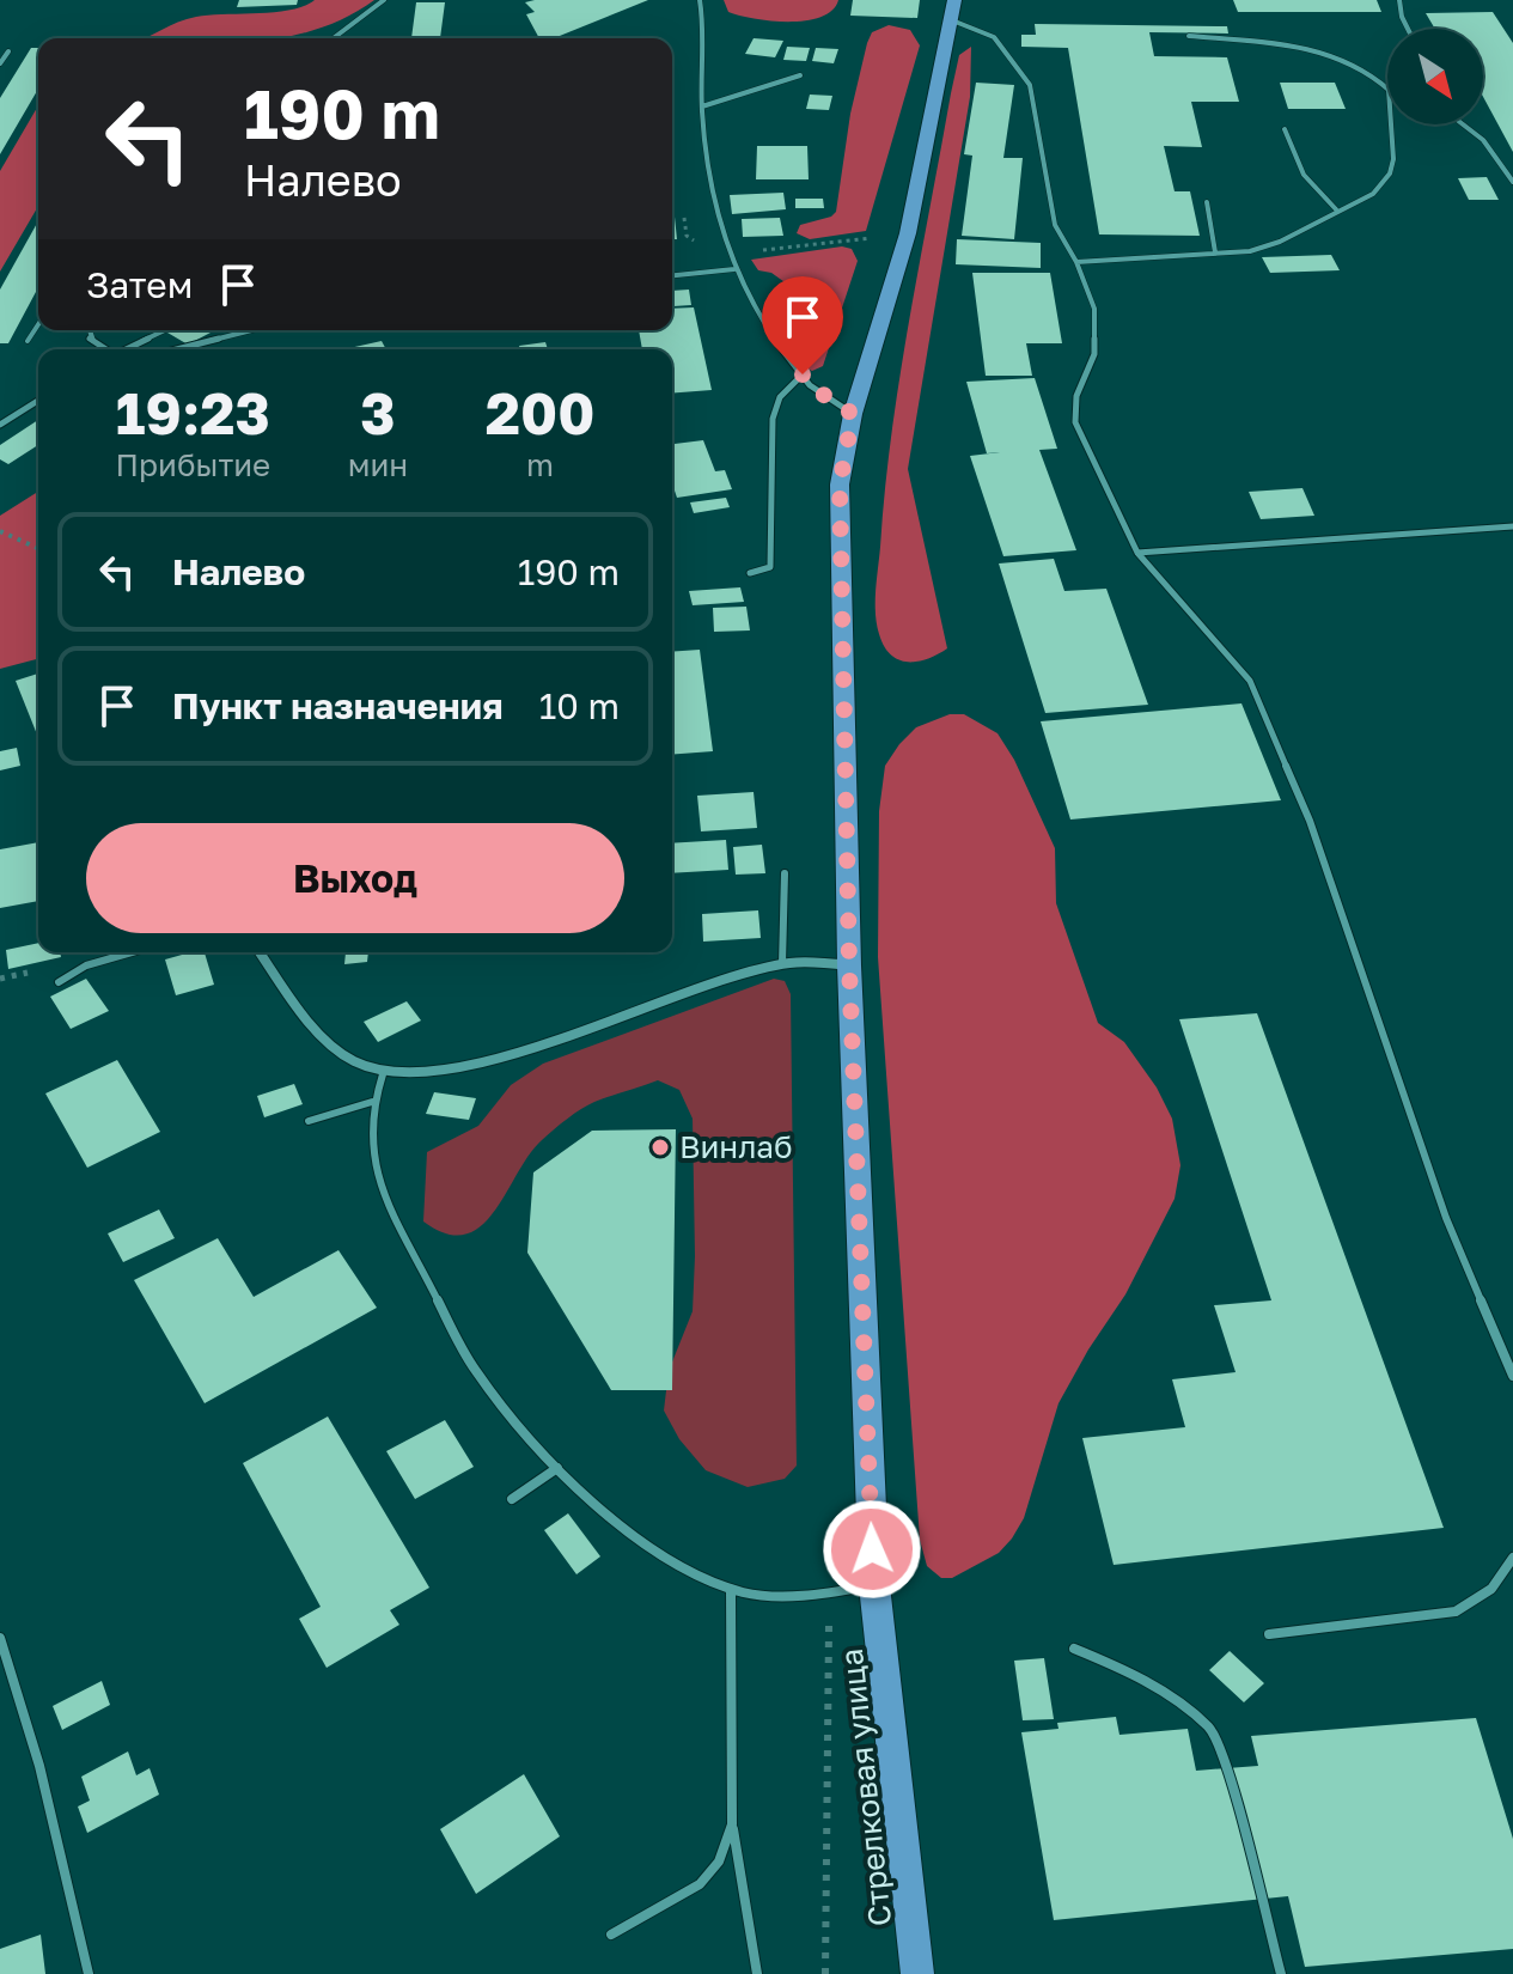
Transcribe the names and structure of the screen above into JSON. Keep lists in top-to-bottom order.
{
  "streets": {
    "main road": ["Стрелковая улица"]
  },
  "places": ["Винлаб"],
  "north": "bottom right",
  "page": {
    "turn": ["190 m", "Налево"],
    "then": "Затем",
    "eta": [
      "19:23",
      "Прибытие",
      "3",
      "мин",
      "200",
      "m"
    ],
    "list": [
      {
        "name": "Налево",
        "value": "190 m"
      },
      {
        "name": "Пункт назначения",
        "value": "10 m"
      }
    ],
    "buttons": "Выход"
  }
}
